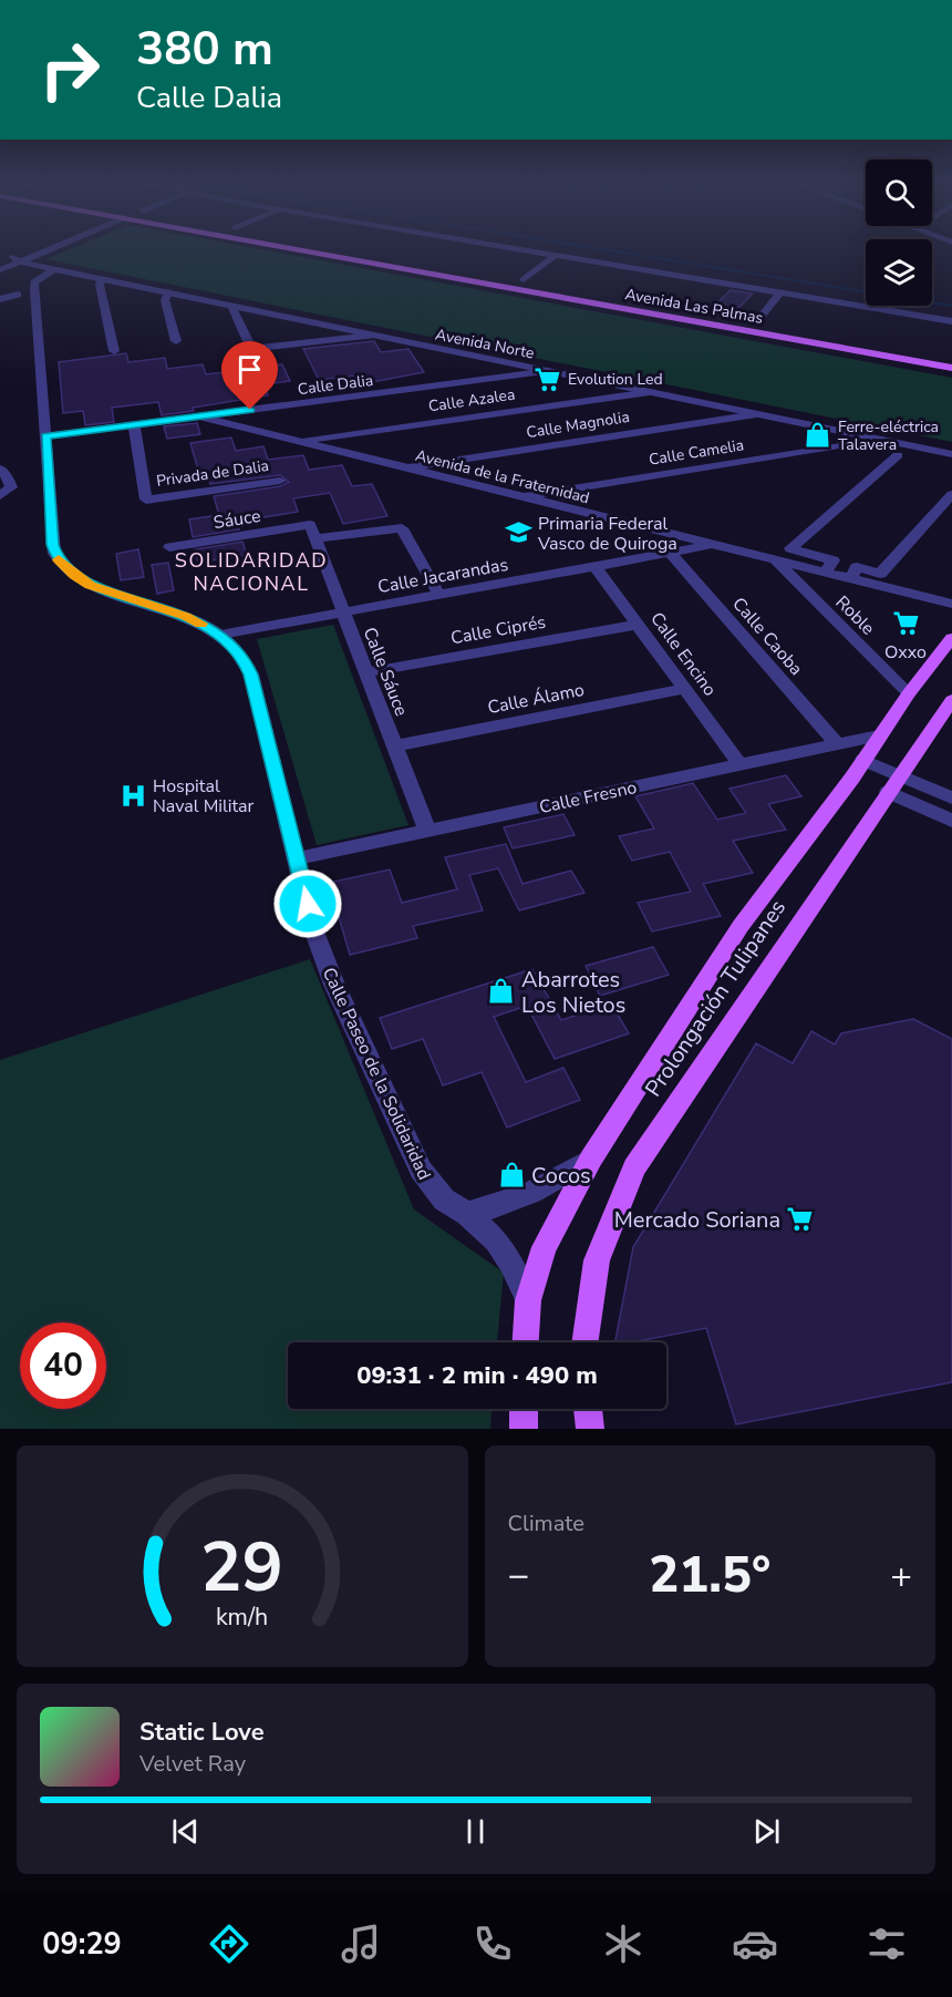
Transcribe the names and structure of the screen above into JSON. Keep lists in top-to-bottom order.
{
  "streets": {
    "main road": ["Avenida Las Palmas", "Prolongación Tulipanes"],
    "street": [
      "Avenida Norte",
      "Calle Dalia",
      "Calle Azalea",
      "Calle Magnolia",
      "Calle Camelia",
      "Privada de Dalia",
      "Avenida de la Fraternidad",
      "Sáuce",
      "Calle Jacarandas",
      "Roble",
      "Calle Ciprés",
      "Calle Caoba",
      "Calle Encino",
      "Calle Sáuce",
      "Calle Álamo",
      "Calle Fresno",
      "Calle Paseo de la Solidaridad"
    ]
  },
  "crossings": [
    ["Avenida Norte", "Calle Dalia"],
    ["Avenida Norte", "Calle Azalea"],
    ["Avenida Norte", "Calle Magnolia"],
    ["Avenida Norte", "Calle Camelia"],
    ["Avenida Norte", "Calle Paseo de la Solidaridad"],
    ["Calle Dalia", "Privada de Dalia"],
    ["Calle Dalia", "Avenida de la Fraternidad"],
    ["Calle Dalia", "Calle Paseo de la Solidaridad"],
    ["Calle Azalea", "Avenida de la Fraternidad"],
    ["Calle Magnolia", "Avenida de la Fraternidad"],
    ["Calle Camelia", "Avenida de la Fraternidad"],
    ["Avenida de la Fraternidad", "Calle Jacarandas"],
    ["Avenida de la Fraternidad", "Roble"],
    ["Sáuce", "Calle Jacarandas"],
    ["Sáuce", "Calle Sáuce"],
    ["Calle Jacarandas", "Calle Caoba"],
    ["Calle Jacarandas", "Calle Encino"],
    ["Calle Jacarandas", "Calle Sáuce"],
    ["Calle Jacarandas", "Calle Paseo de la Solidaridad"],
    ["Roble", "Prolongación Tulipanes"],
    ["Calle Ciprés", "Calle Encino"],
    ["Calle Ciprés", "Calle Sáuce"],
    ["Calle Caoba", "Calle Fresno"],
    ["Calle Encino", "Calle Álamo"],
    ["Calle Encino", "Calle Fresno"],
    ["Calle Sáuce", "Calle Álamo"],
    ["Calle Sáuce", "Calle Fresno"],
    ["Calle Fresno", "Prolongación Tulipanes"],
    ["Calle Fresno", "Calle Paseo de la Solidaridad"],
    ["Prolongación Tulipanes", "Calle Paseo de la Solidaridad"]
  ],
  "districts": ["SOLIDARIDAD NACIONAL"],
  "places": {
    "supermarket": ["Evolution Led", "Oxxo", "Mercado Soriana"],
    "shop": ["Ferre-eléctrica Talavera", "Abarrotes Los Nietos", "Cocos"],
    "school or university": ["Primaria Federal Vasco de Quiroga"],
    "hospital": ["Hospital Naval Militar"]
  },
  "page": {
    "turn": ["380 m", "Calle Dalia"],
    "limit": "40",
    "trip": "09:31 · 2 min · 490 m",
    "tile": "Climate",
    "heat": ["−", "21.5°", "+"],
    "song": ["Static Love", "Velvet Ray"],
    "tabs": "09:29",
    "gauge": ["29", "km/h"]
  }
}
